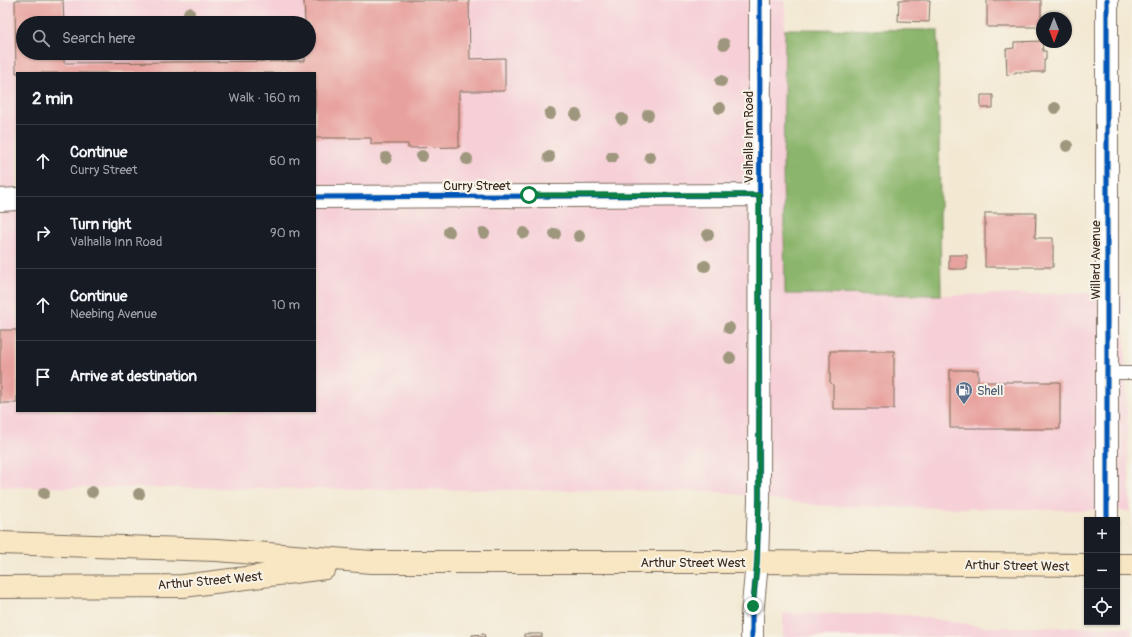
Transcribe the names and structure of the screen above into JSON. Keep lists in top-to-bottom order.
{
  "streets": {
    "main road": ["Arthur Street West"],
    "street": ["Valhalla Inn Road", "Curry Street", "Willard Avenue"]
  },
  "crossings": [
    ["Valhalla Inn Road", "Curry Street"],
    ["Valhalla Inn Road", "Arthur Street West"]
  ],
  "places": {
    "fuel station": ["Shell"]
  },
  "north": "bottom",
  "page": {
    "search": "Search here",
    "heading": ["2 min", "Walk · 160 m"],
    "list": [
      ["Continue", "Curry Street", "60 m"],
      ["Turn right", "Valhalla Inn Road", "90 m"],
      ["Continue", "Neebing Avenue", "10 m"],
      "Arrive at destination"
    ],
    "map_buttons": ["+", "−"]
  }
}
